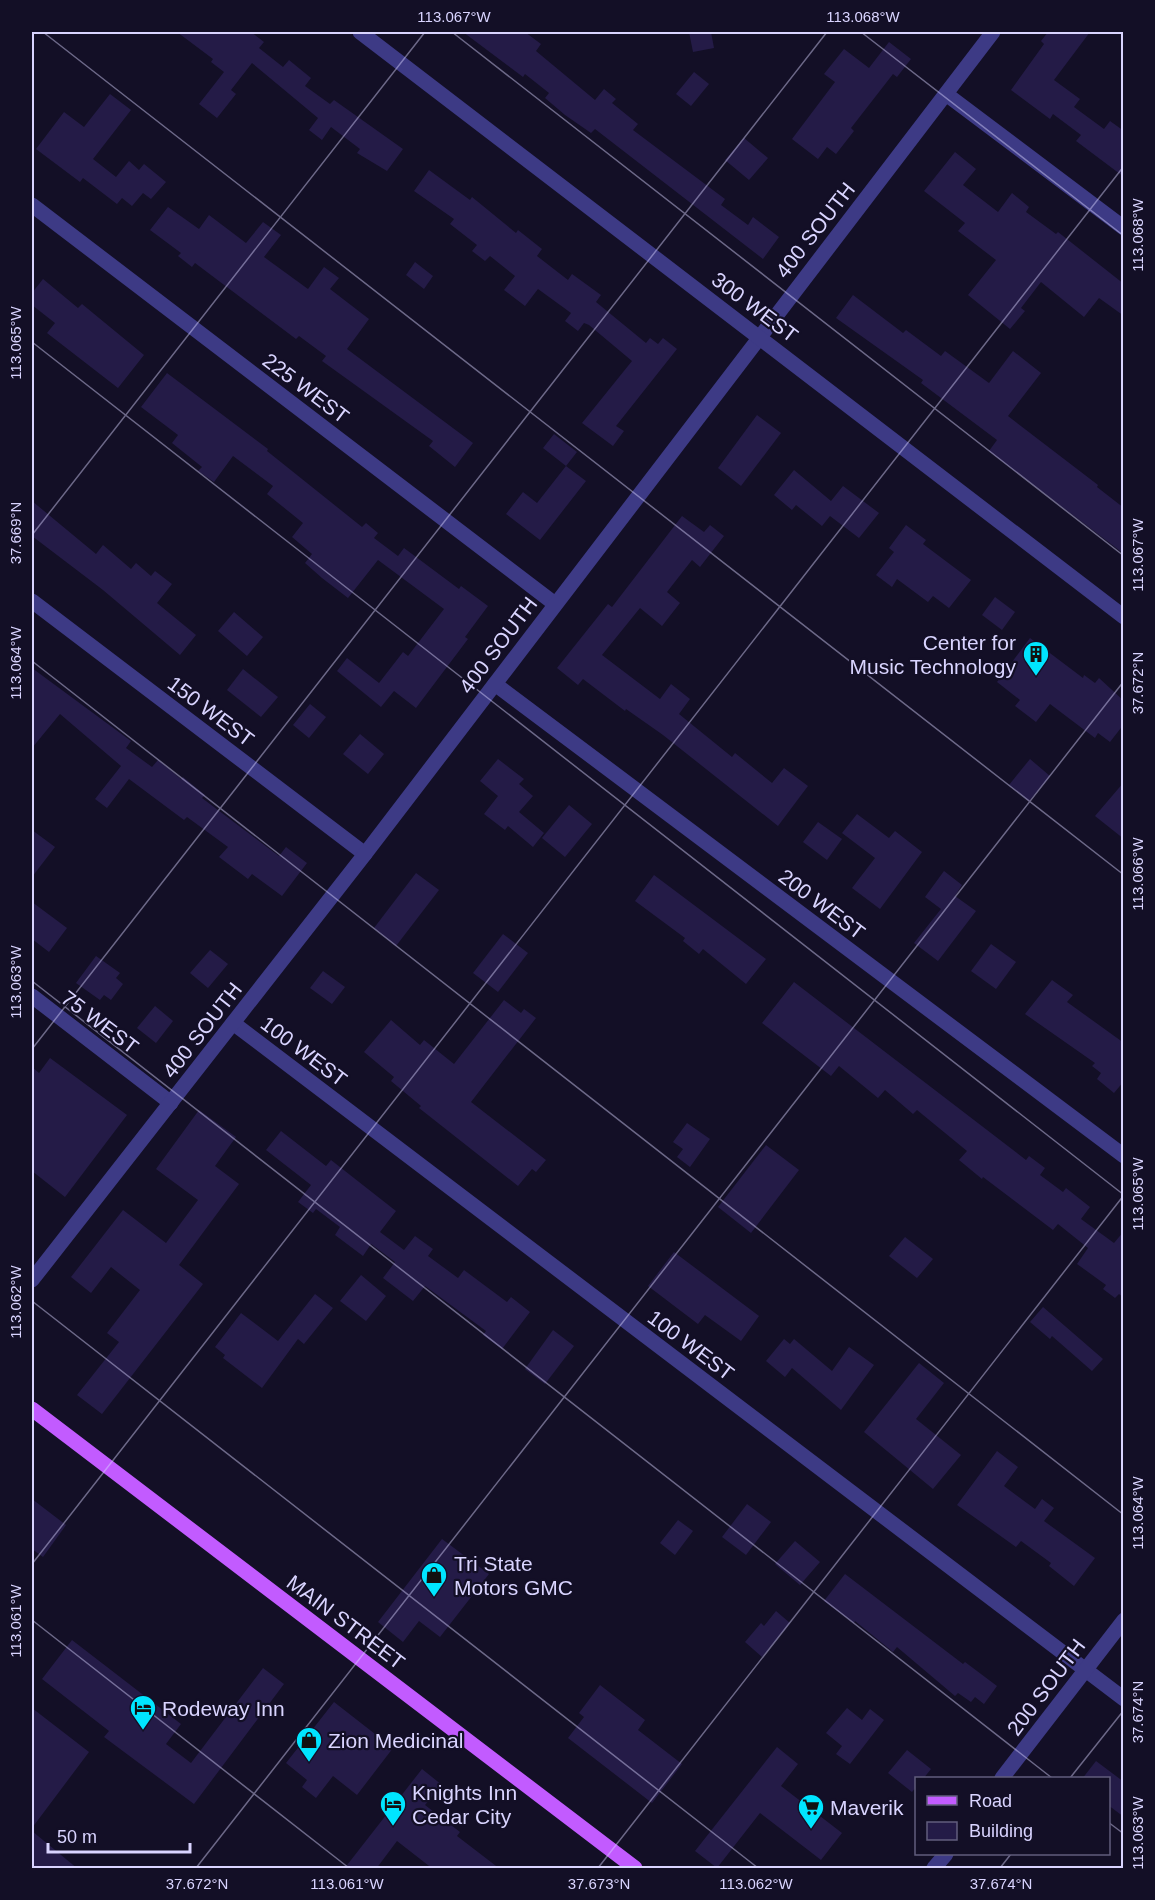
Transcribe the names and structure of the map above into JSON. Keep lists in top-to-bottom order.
{
  "streets": {
    "main road": ["MAIN STREET"],
    "street": [
      "400 SOUTH",
      "300 WEST",
      "225 WEST",
      "150 WEST",
      "200 WEST",
      "75 WEST",
      "100 WEST",
      "200 SOUTH"
    ]
  },
  "crossings": [
    ["400 SOUTH", "300 WEST"],
    ["400 SOUTH", "225 WEST"],
    ["400 SOUTH", "150 WEST"],
    ["400 SOUTH", "200 WEST"],
    ["400 SOUTH", "75 WEST"],
    ["400 SOUTH", "100 WEST"],
    ["100 WEST", "200 SOUTH"]
  ],
  "places": {
    "building": ["Center for Music Technology"],
    "shop": ["Tri State Motors GMC", "Zion Medicinal"],
    "hotel": ["Rodeway Inn", "Knights Inn Cedar City"],
    "supermarket": ["Maverik"]
  },
  "legend": ["Road", "Building"],
  "scale_bar": "50 m",
  "coordinates": [
    "113.067°W",
    "113.068°W",
    "113.065°W",
    "37.669°N",
    "113.064°W",
    "37.672°N",
    "113.066°W",
    "113.063°W",
    "113.062°W",
    "113.061°W",
    "37.674°N",
    "37.673°N"
  ]
}
